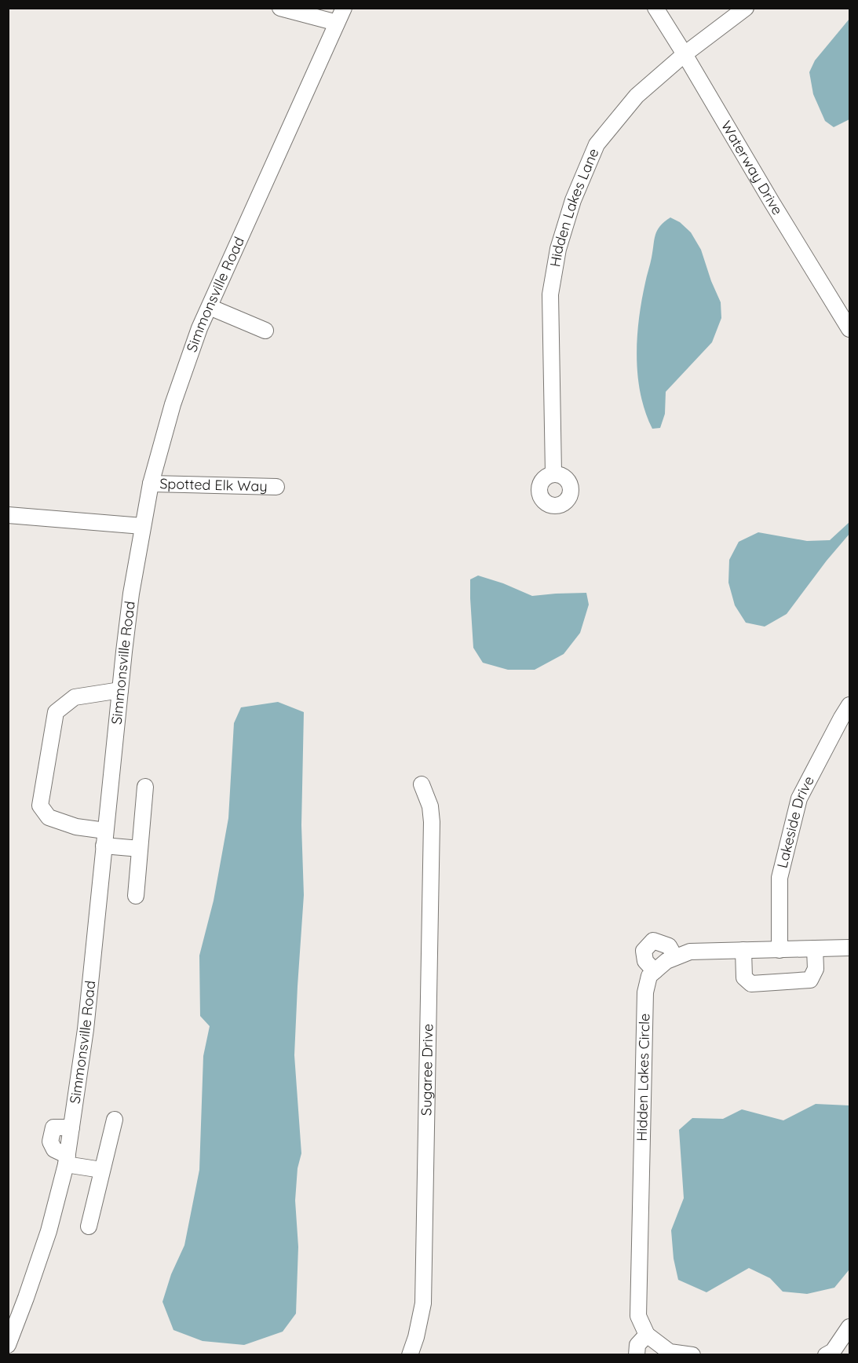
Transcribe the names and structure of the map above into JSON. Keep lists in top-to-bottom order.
{
  "streets": {
    "street": [
      "Waterway Drive",
      "Hidden Lakes Lane",
      "Simmonsville Road",
      "Spotted Elk Way",
      "Lakeside Drive",
      "Sugaree Drive",
      "Hidden Lakes Circle"
    ]
  },
  "crossings": [
    ["Waterway Drive", "Hidden Lakes Lane"],
    ["Simmonsville Road", "Spotted Elk Way"],
    ["Lakeside Drive", "Hidden Lakes Circle"]
  ]
}
